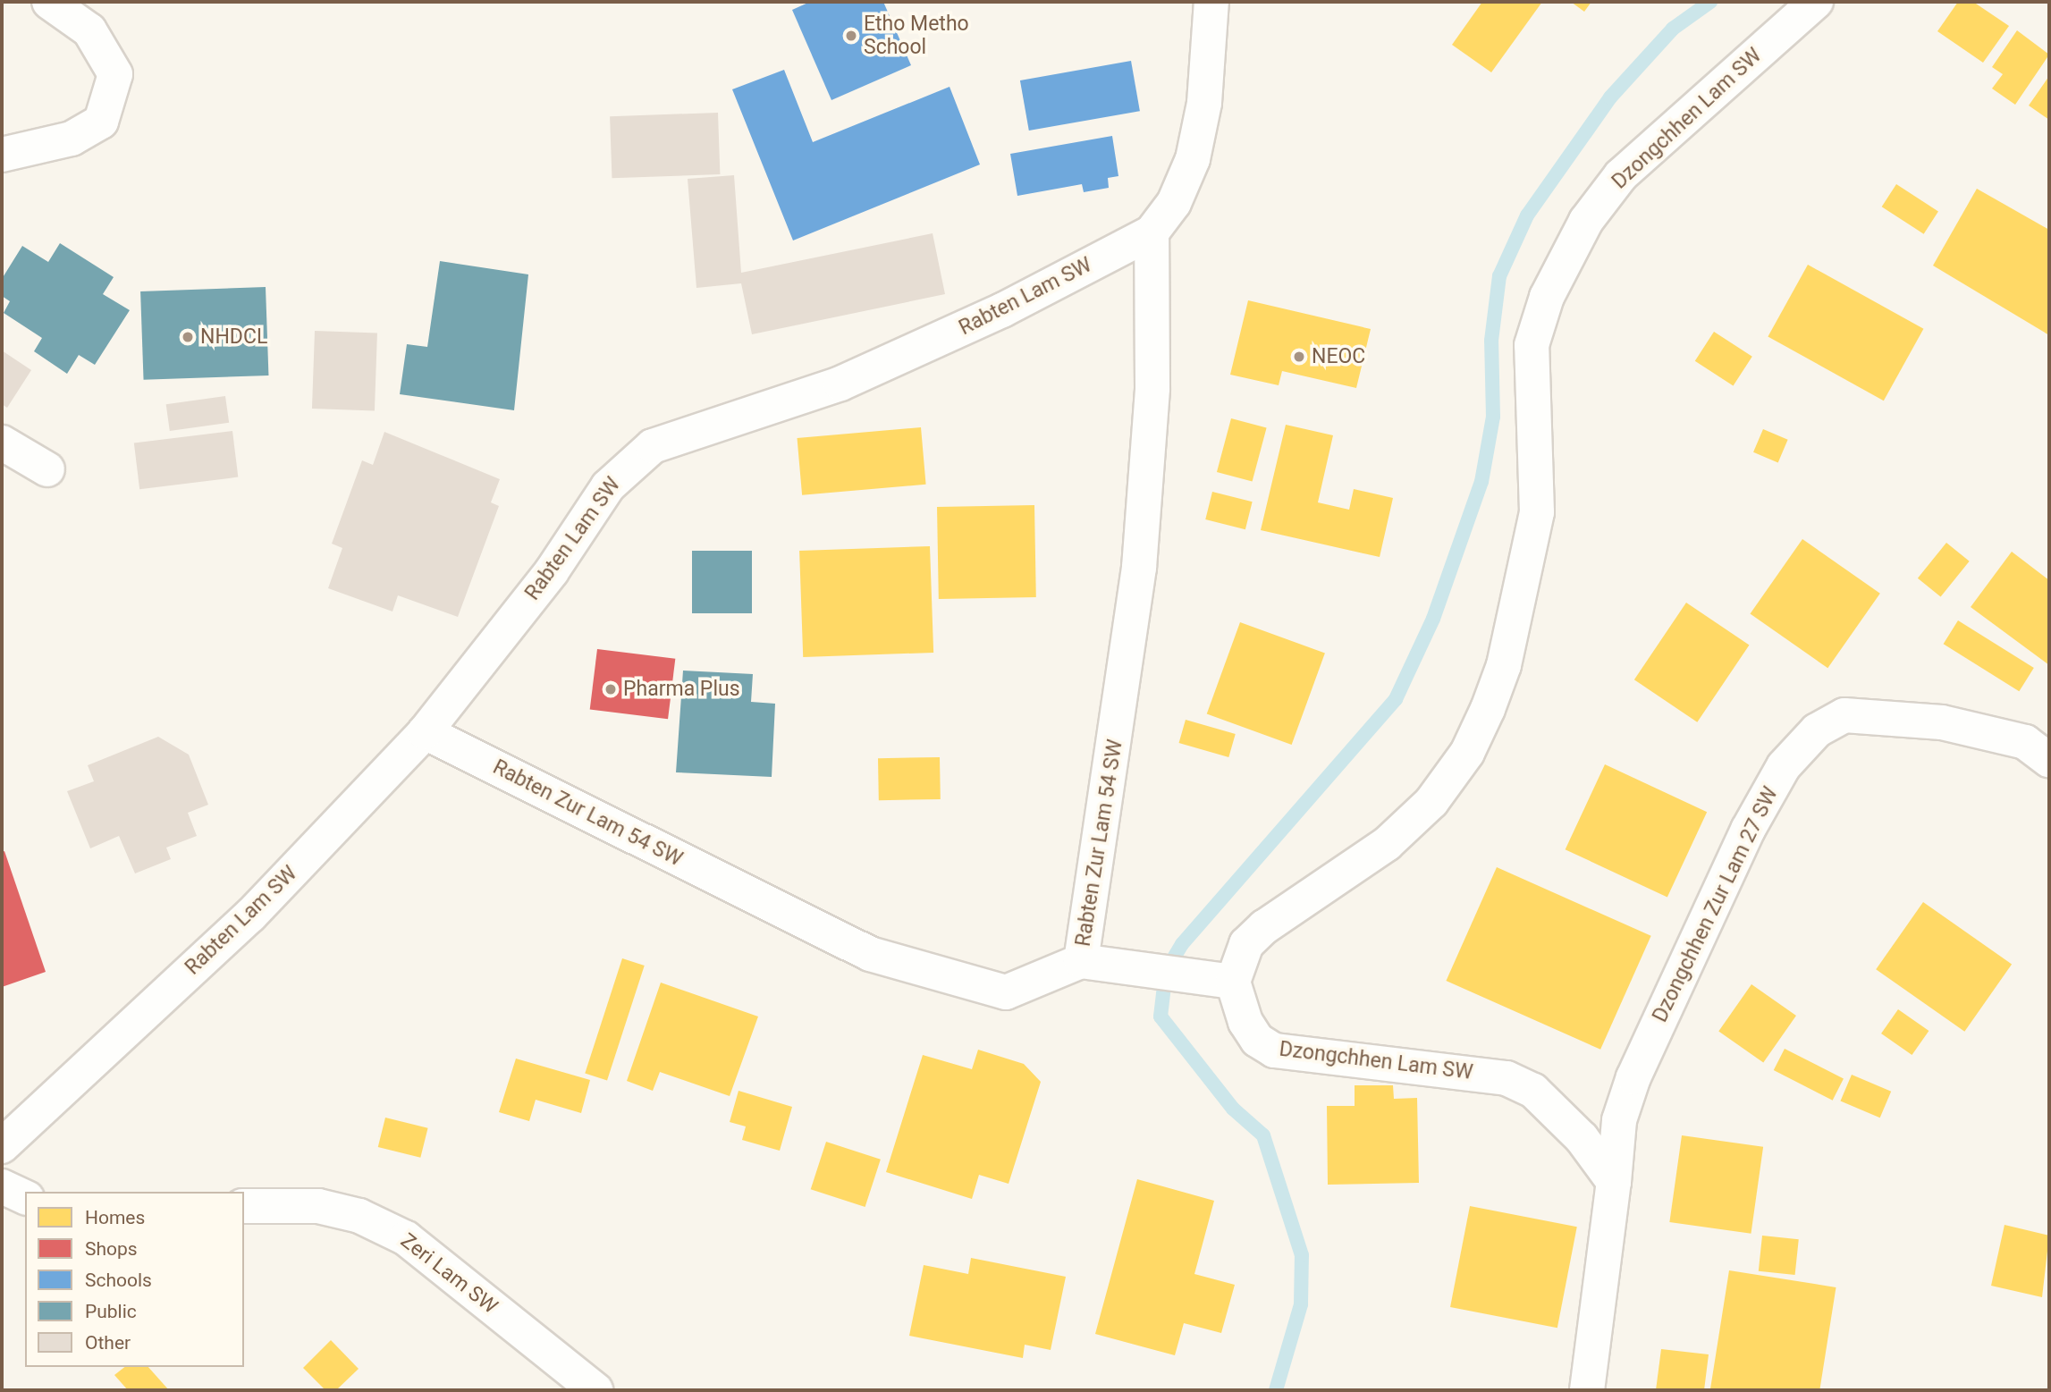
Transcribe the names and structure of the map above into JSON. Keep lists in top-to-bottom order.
{
  "streets": {
    "street": [
      "Dzongchhen Lam SW",
      "Rabten Lam SW",
      "Rabten Zur Lam 54 SW",
      "Dzongchhen Zur Lam 27 SW",
      "Zeri Lam SW"
    ]
  },
  "crossings": [
    ["Dzongchhen Lam SW", "Dzongchhen Zur Lam 27 SW"],
    ["Rabten Lam SW", "Rabten Zur Lam 54 SW"]
  ],
  "places": [
    "Etho Metho School",
    "NHDCL",
    "NEOC",
    "Pharma Plus"
  ],
  "legend": [
    "Homes",
    "Shops",
    "Schools",
    "Public",
    "Other"
  ]
}
